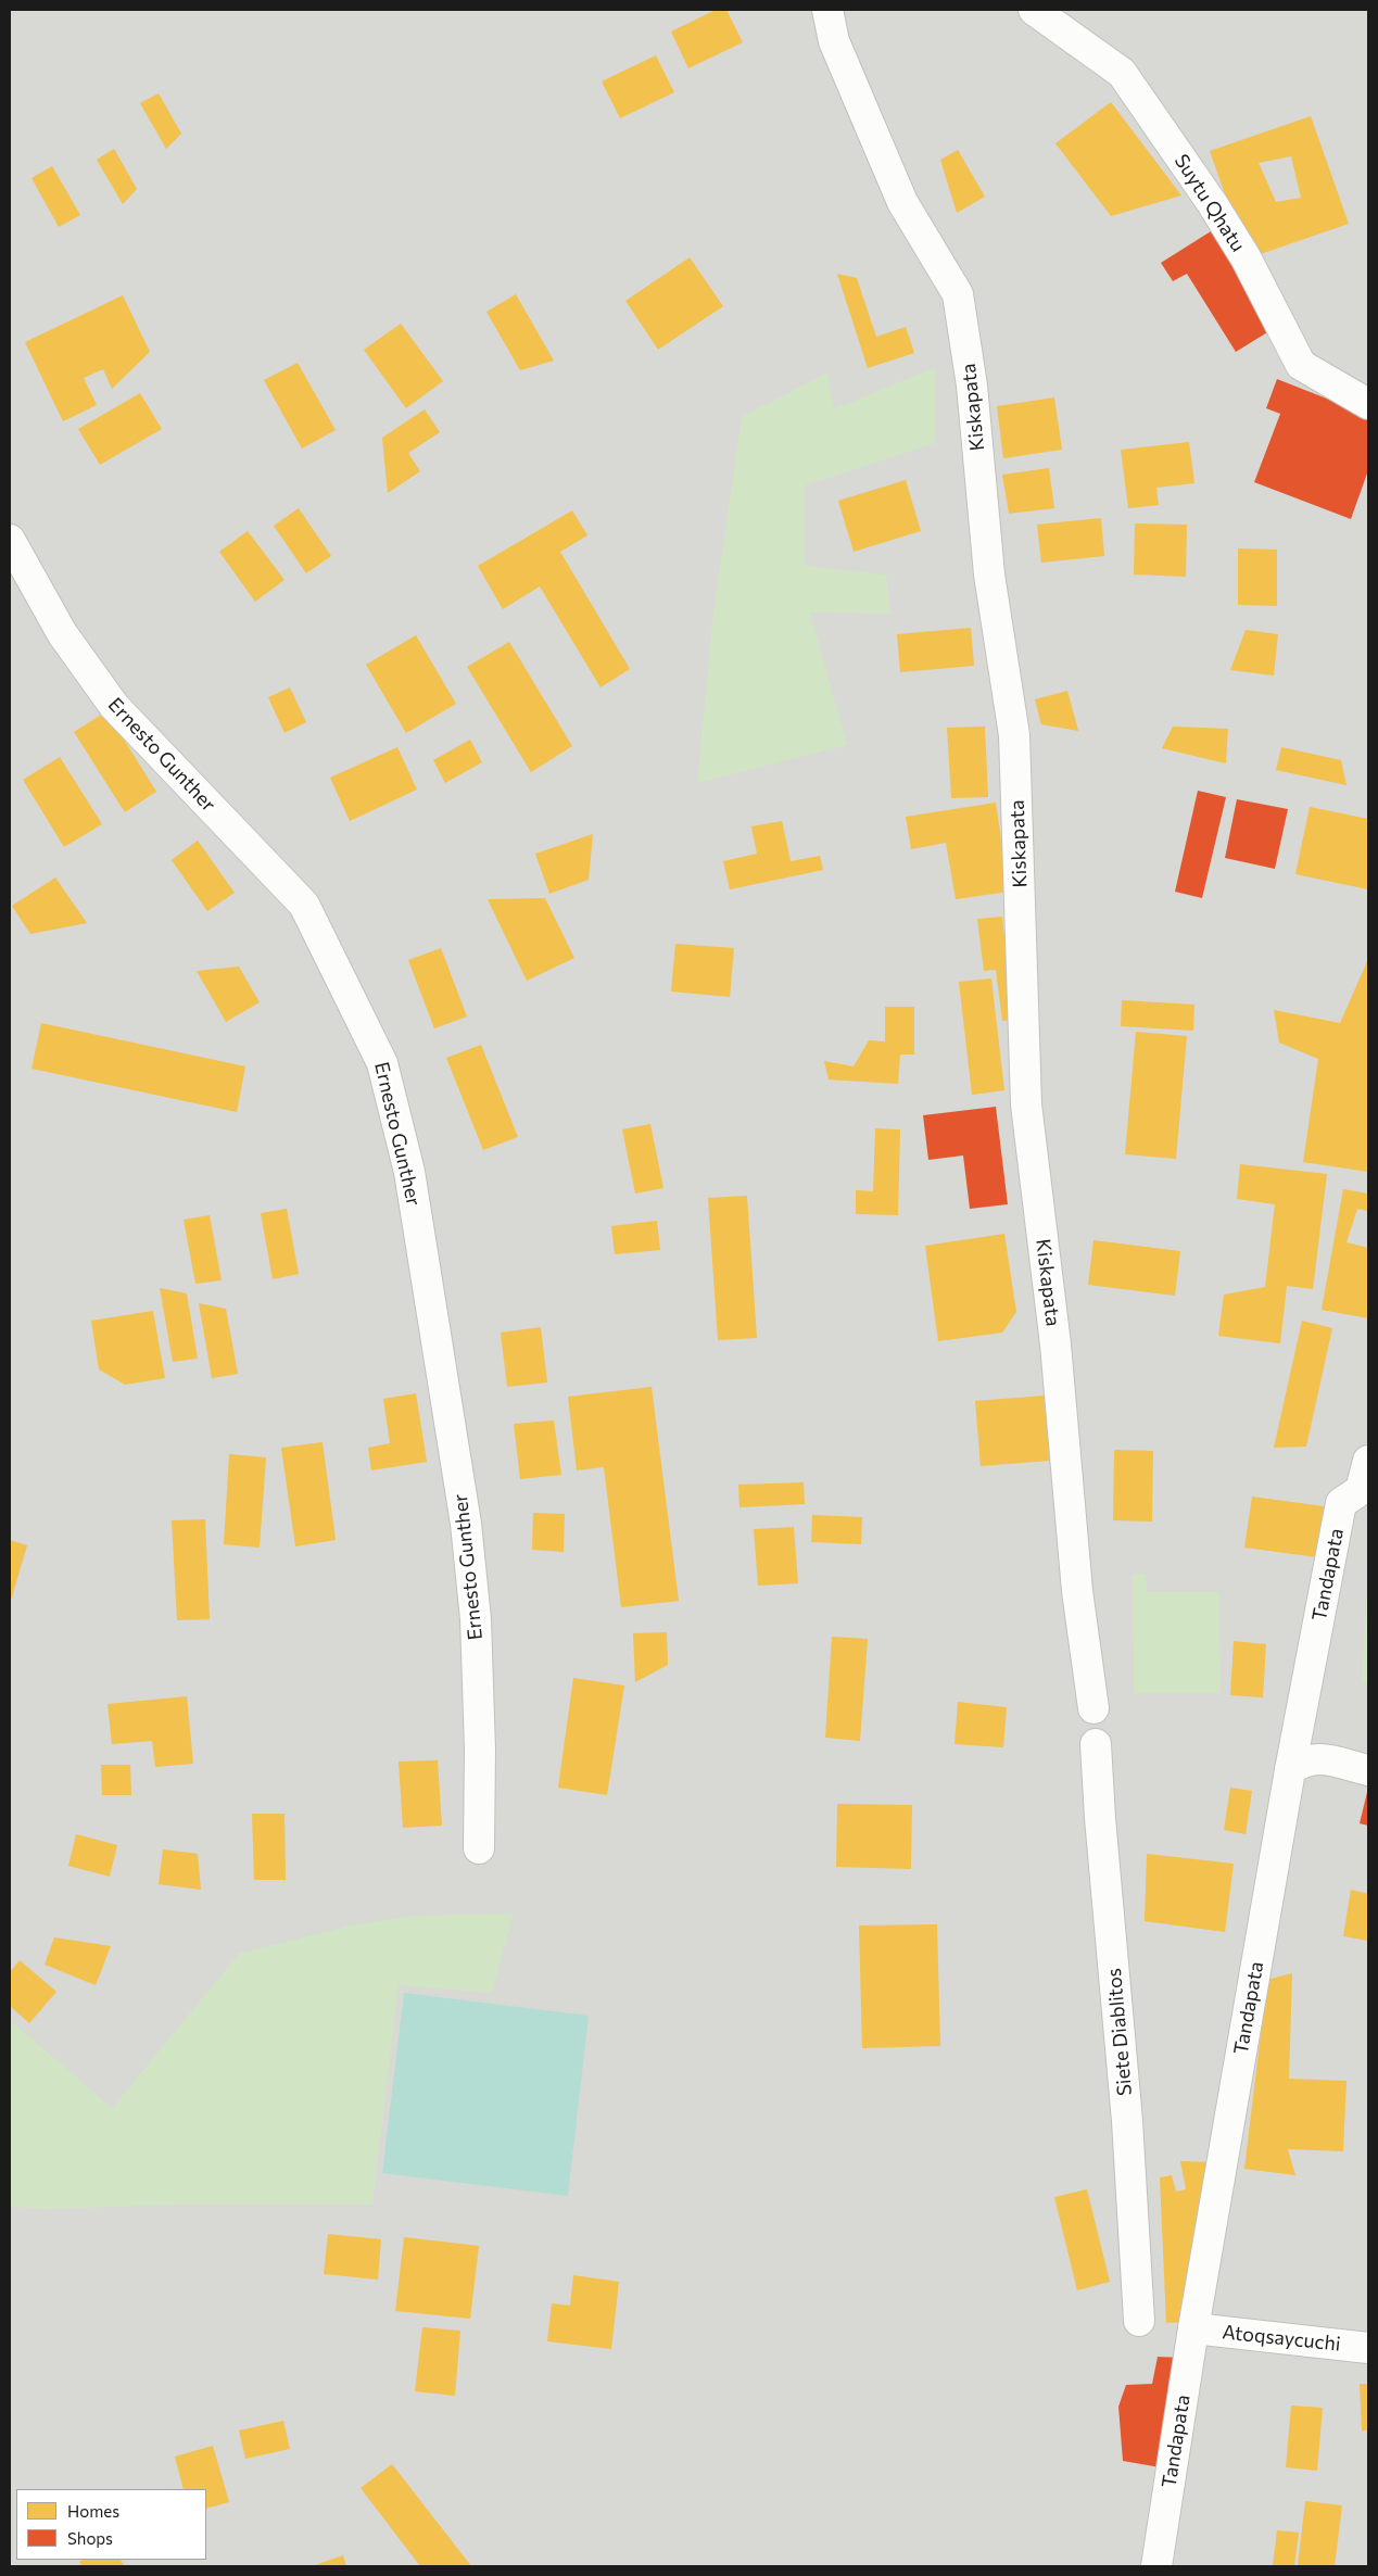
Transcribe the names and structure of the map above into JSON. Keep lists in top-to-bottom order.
{
  "streets": {
    "street": [
      "Suytu Qhatu",
      "Kiskapata",
      "Ernesto Gunther",
      "Tandapata",
      "Siete Diablitos",
      "Atoqsaycuchi"
    ]
  },
  "crossings": [
    ["Tandapata", "Atoqsaycuchi"]
  ],
  "legend": ["Homes", "Shops"]
}
